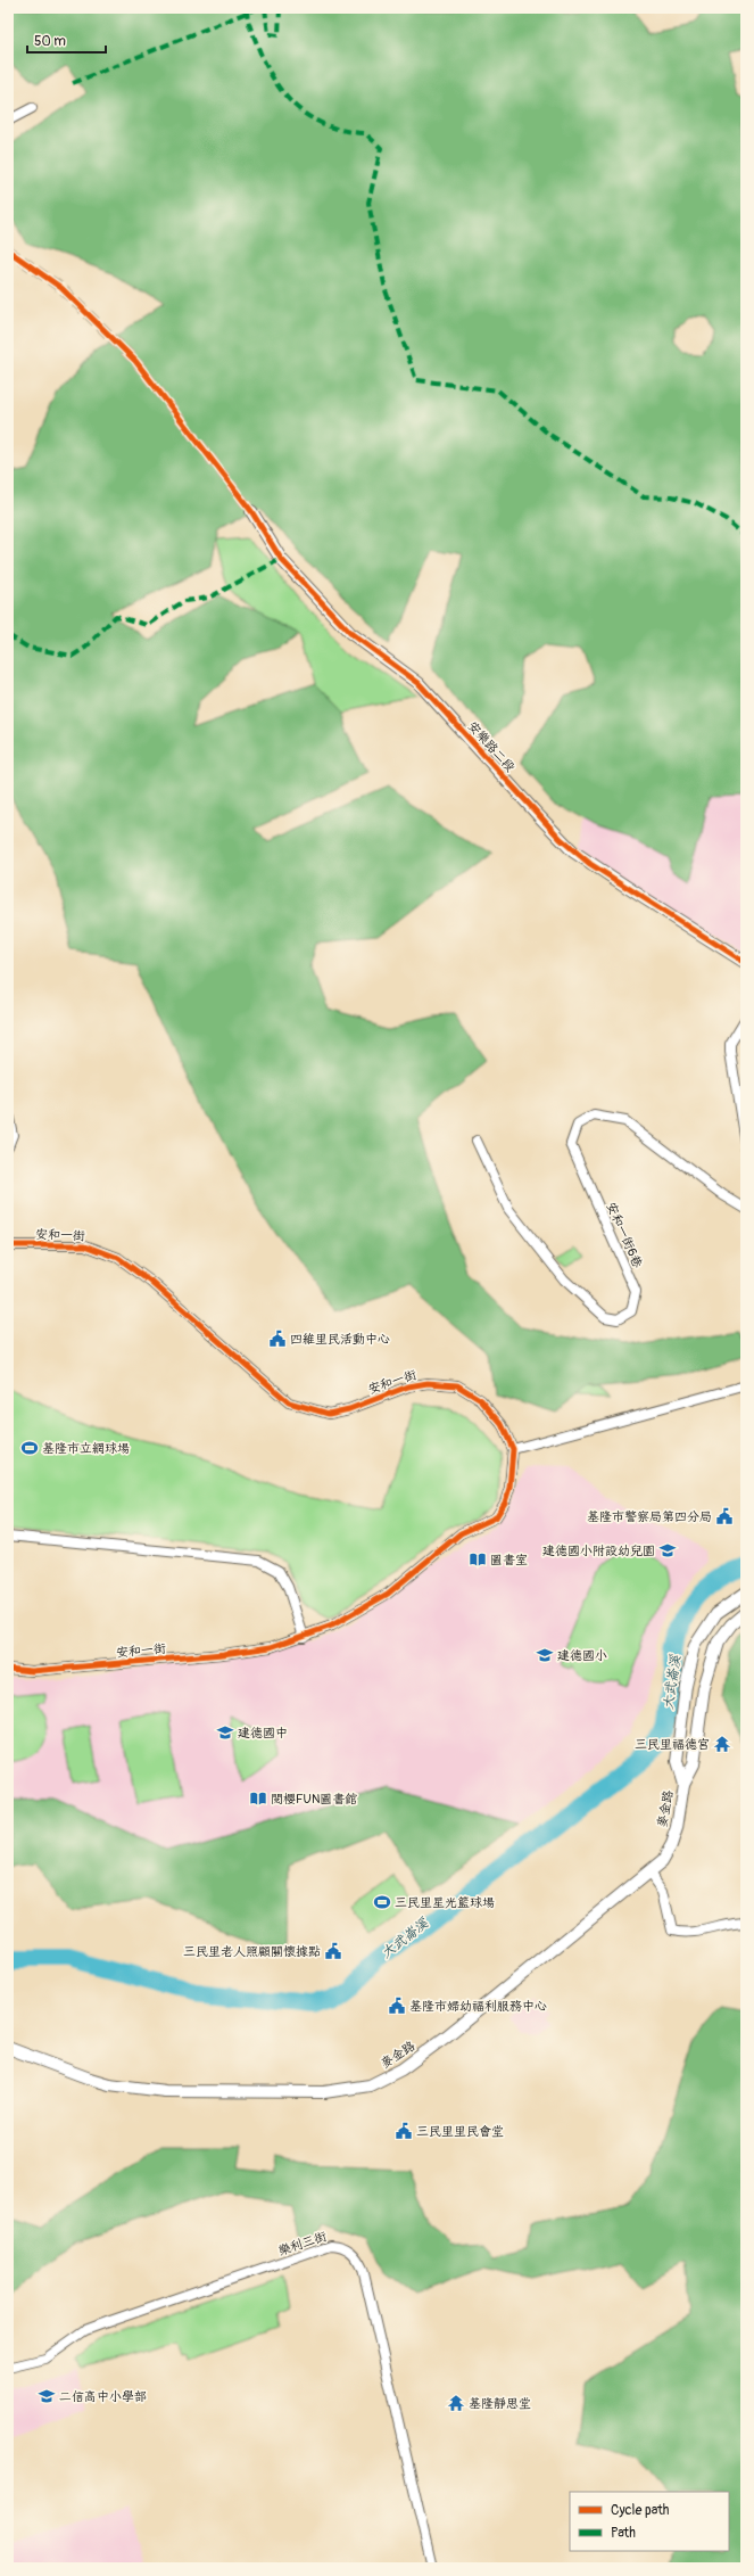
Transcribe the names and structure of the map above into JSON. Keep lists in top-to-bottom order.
{
  "streets": {
    "street": [
      "安樂路二段",
      "安和一街",
      "安和一街6巷",
      "麥金路",
      "樂利三街"
    ]
  },
  "water": ["大武崙溪"],
  "places": {
    "public building": [
      "四維里民活動中心",
      "基隆市警察局第四分局",
      "三民里老人照顧關懷據點",
      "基隆市婦幼福利服務中心",
      "三民里里民會堂"
    ],
    "sports": ["基隆市立網球場", "三民里星光籃球場"],
    "school or university": [
      "建德國小附設幼兒園",
      "建德國小",
      "建德國中",
      "二信高中小學部"
    ],
    "library": ["圖書室", "閱櫻FUN圖書館"],
    "temple": ["三民里福德宮", "基隆靜思堂"]
  },
  "legend": ["Cycle path", "Path"],
  "scale_bar": "50 m"
}
